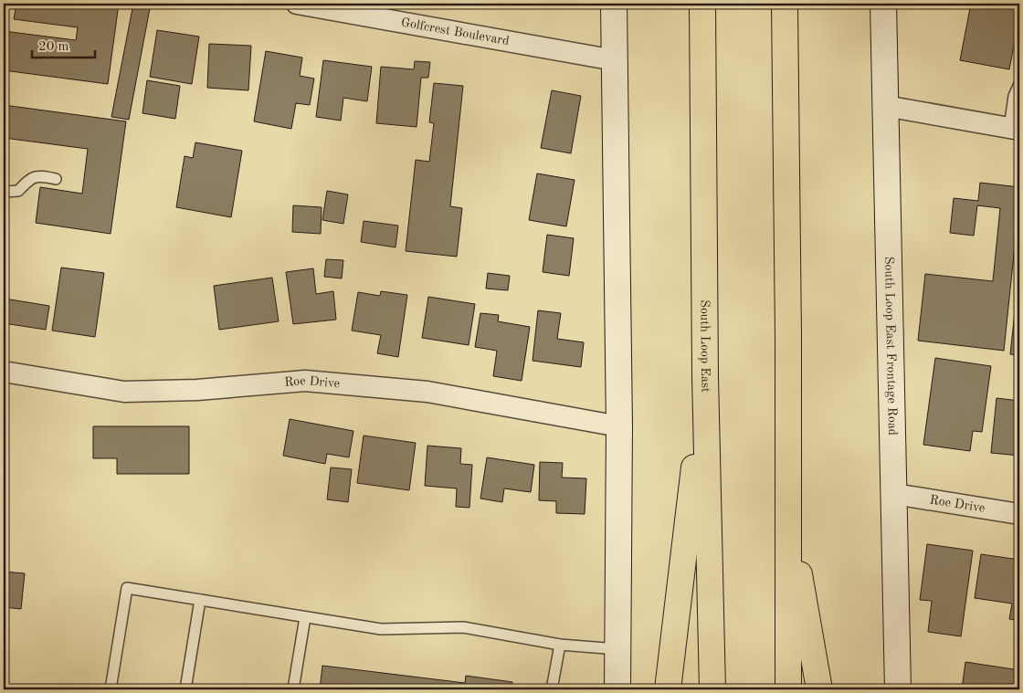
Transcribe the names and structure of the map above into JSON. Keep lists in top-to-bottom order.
{
  "streets": {
    "highway": ["South Loop East"],
    "main road": ["South Loop East Frontage Road"],
    "street": ["Golfcrest Boulevard", "Roe Drive"]
  },
  "crossings": [
    ["South Loop East Frontage Road", "Roe Drive"]
  ],
  "scale_bar": "20 m"
}
